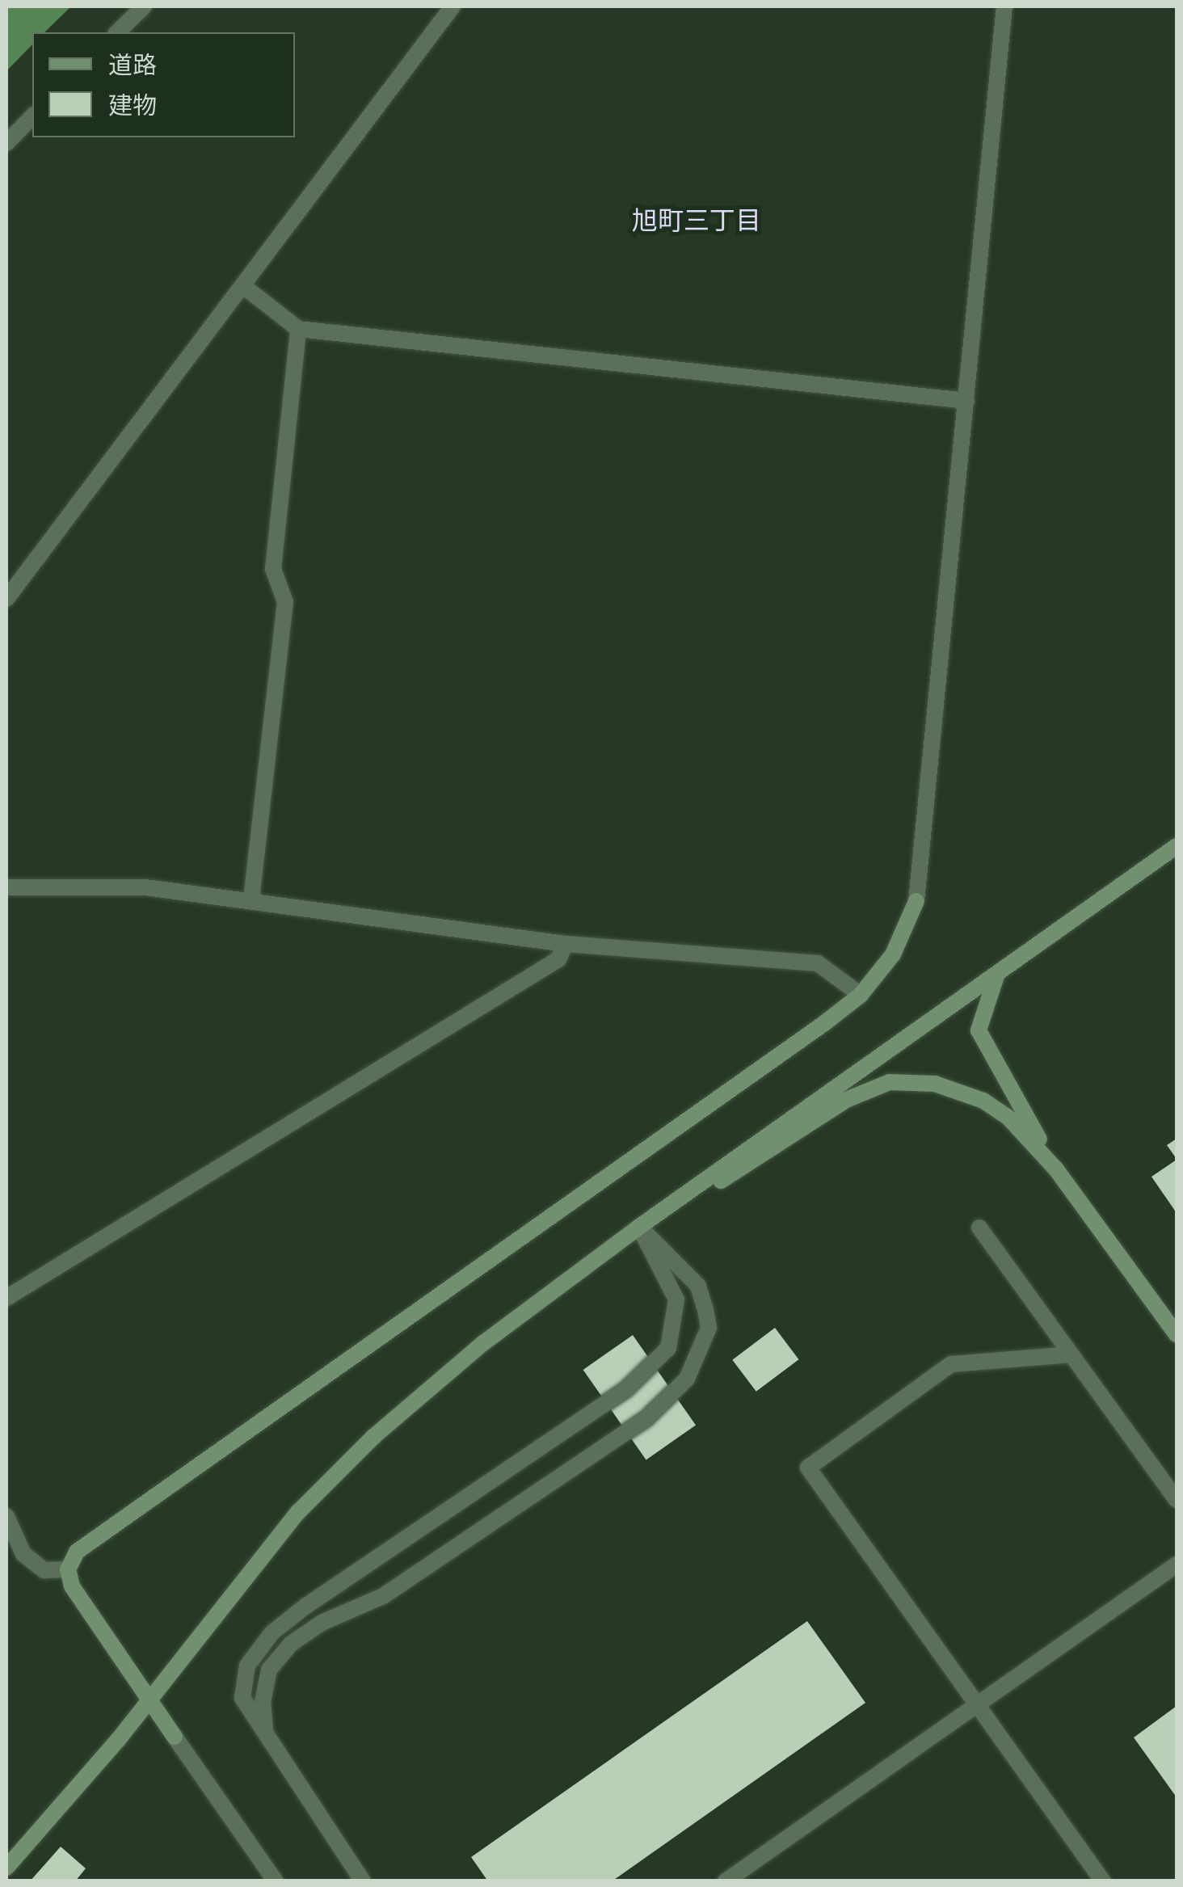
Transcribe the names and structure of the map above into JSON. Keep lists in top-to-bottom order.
{
  "districts": ["旭町三丁目"],
  "legend": ["道路", "建物"]
}
